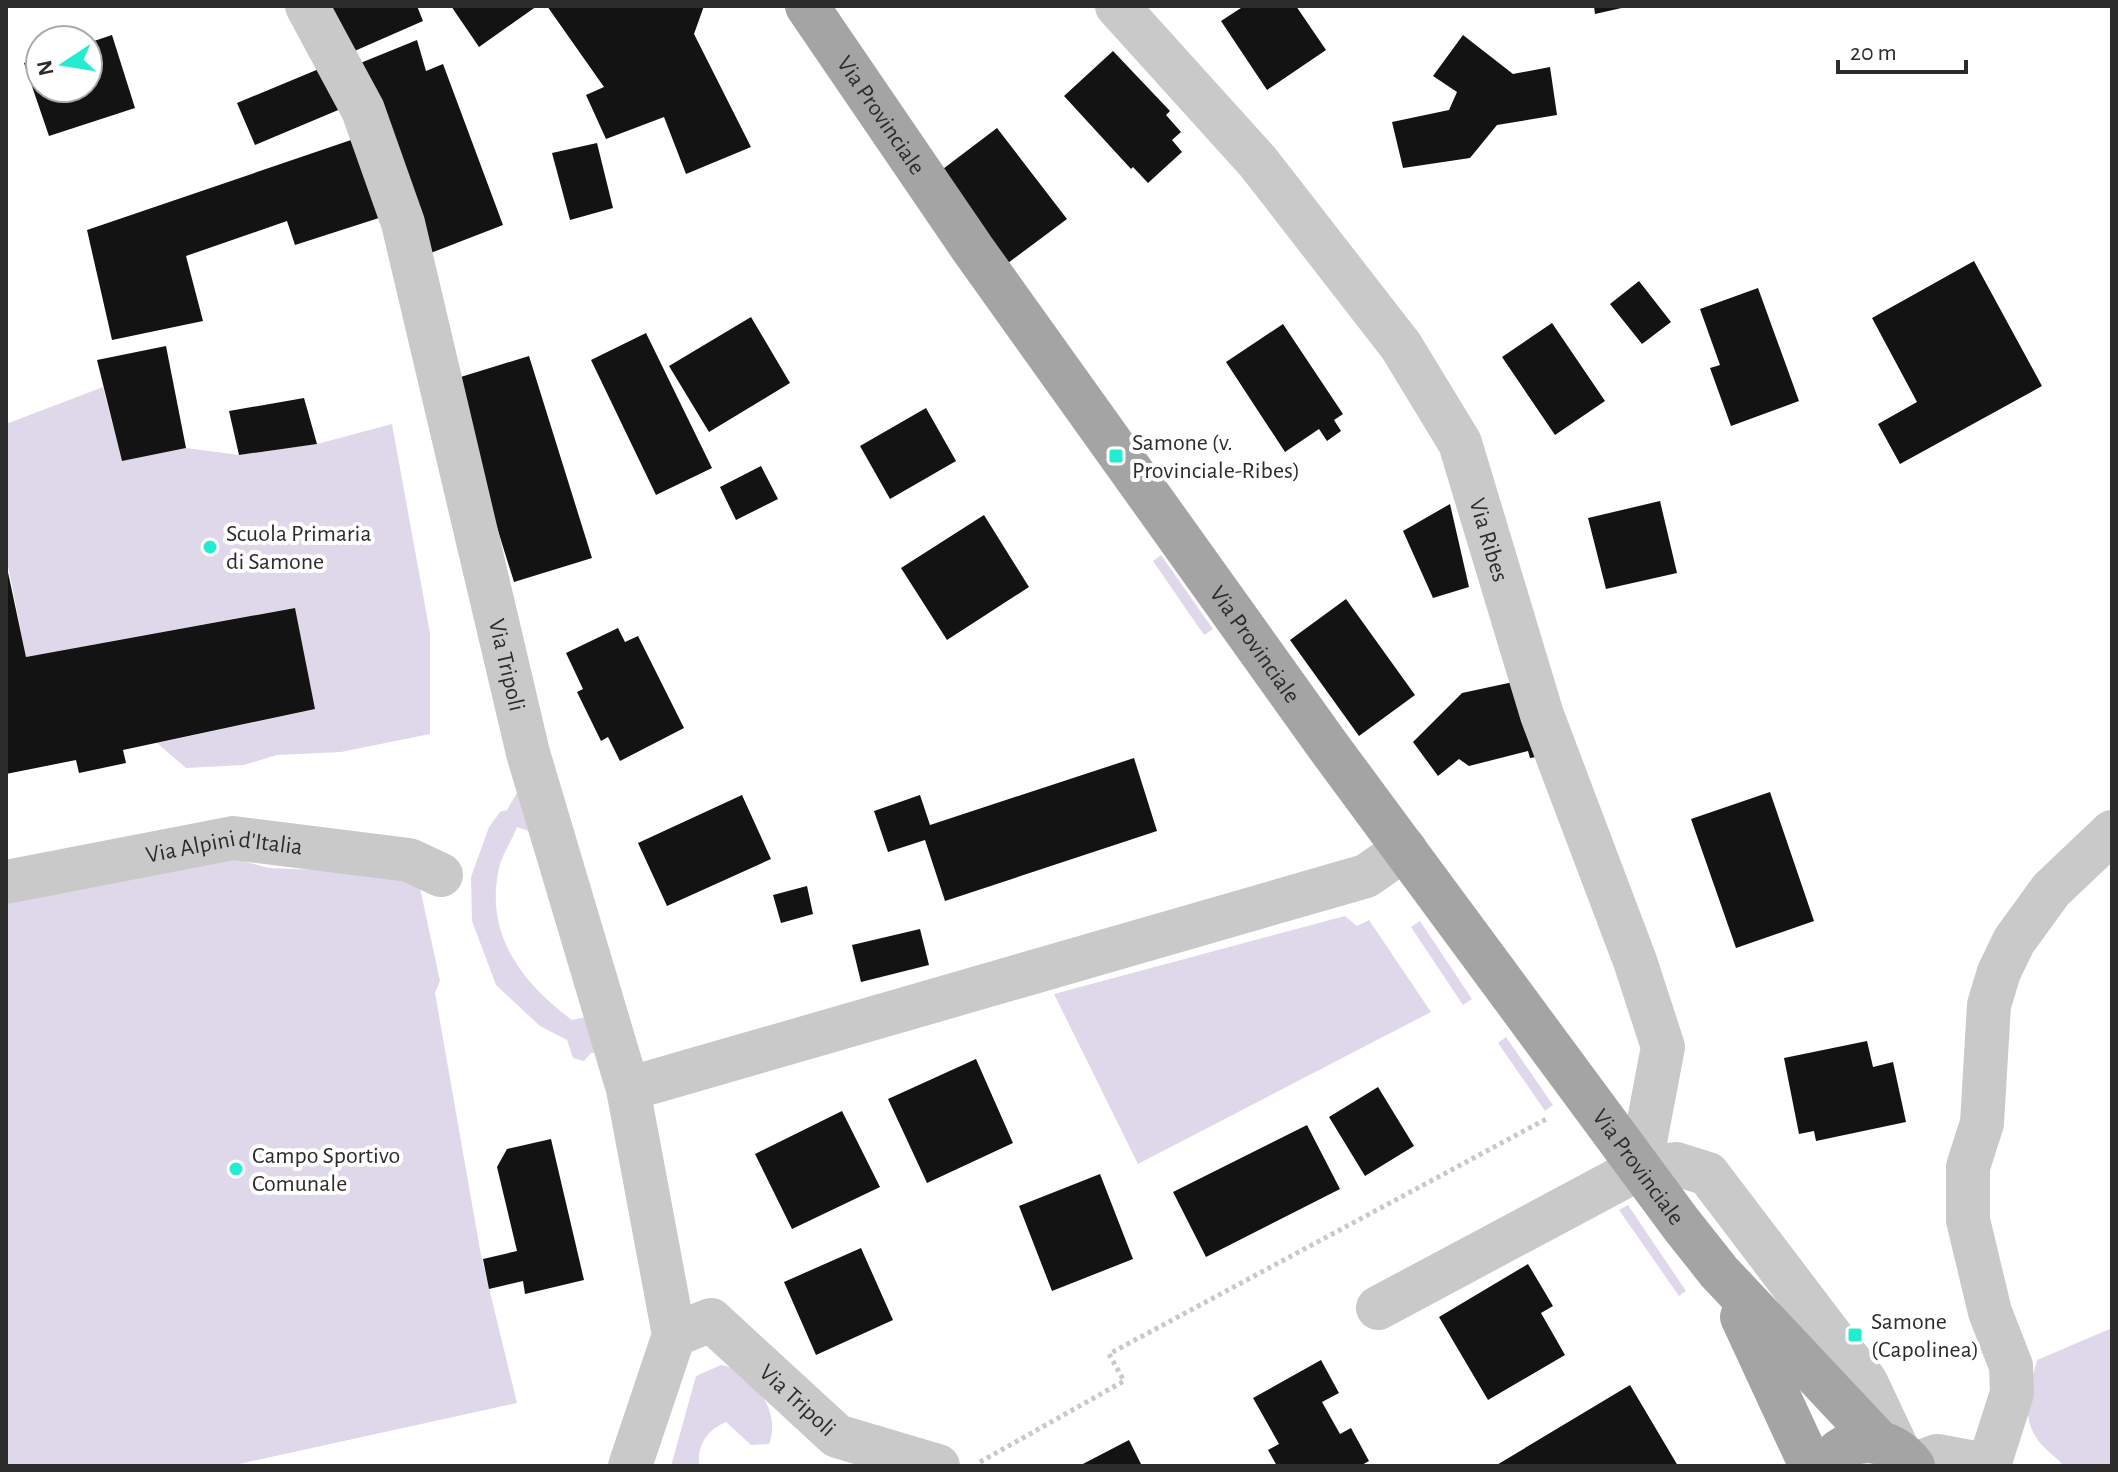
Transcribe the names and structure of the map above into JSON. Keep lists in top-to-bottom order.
{
  "streets": {
    "main road": ["Via Provinciale"],
    "street": ["Via Ribes", "Via Tripoli", "Via Alpini d'Italia"]
  },
  "crossings": [
    ["Via Provinciale", "Via Ribes"]
  ],
  "places": {
    "transit": ["Samone (v. Provinciale-Ribes)", "Samone (Capolinea)"],
    "other": ["Scuola Primaria di Samone", "Campo Sportivo Comunale"]
  },
  "scale_bar": "20 m",
  "north": "left"
}
